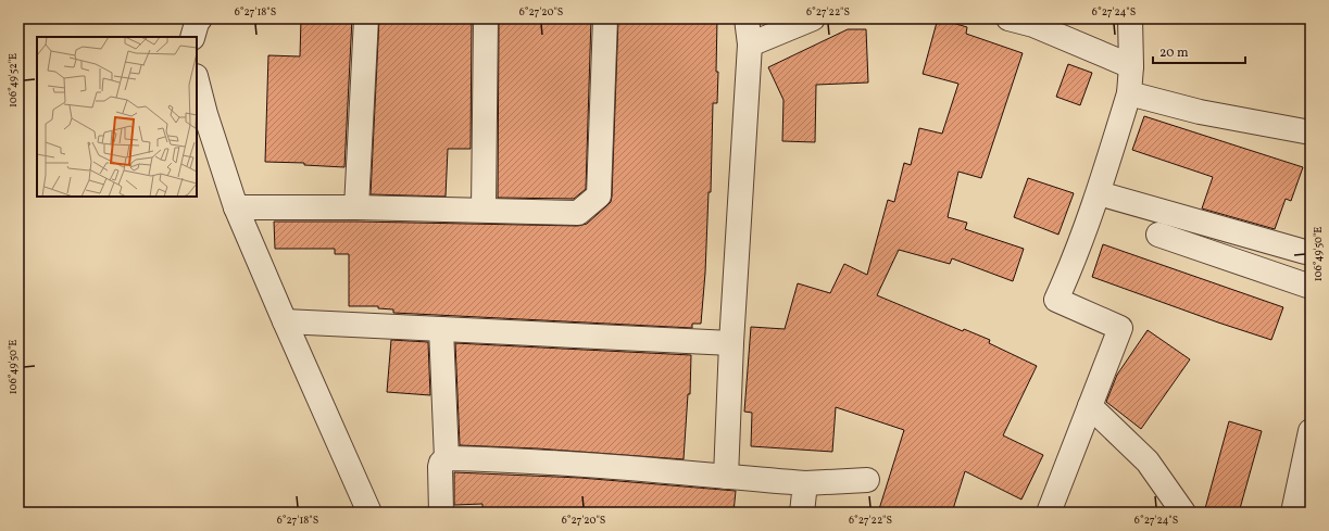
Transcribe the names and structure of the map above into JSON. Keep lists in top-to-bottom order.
{
  "scale_bar": "20 m",
  "coordinates": [
    "6°27'18\"S",
    "6°27'20\"S",
    "6°27'22\"S",
    "6°27'24\"S",
    "106°49'52\"E",
    "106°49'50\"E"
  ]
}
